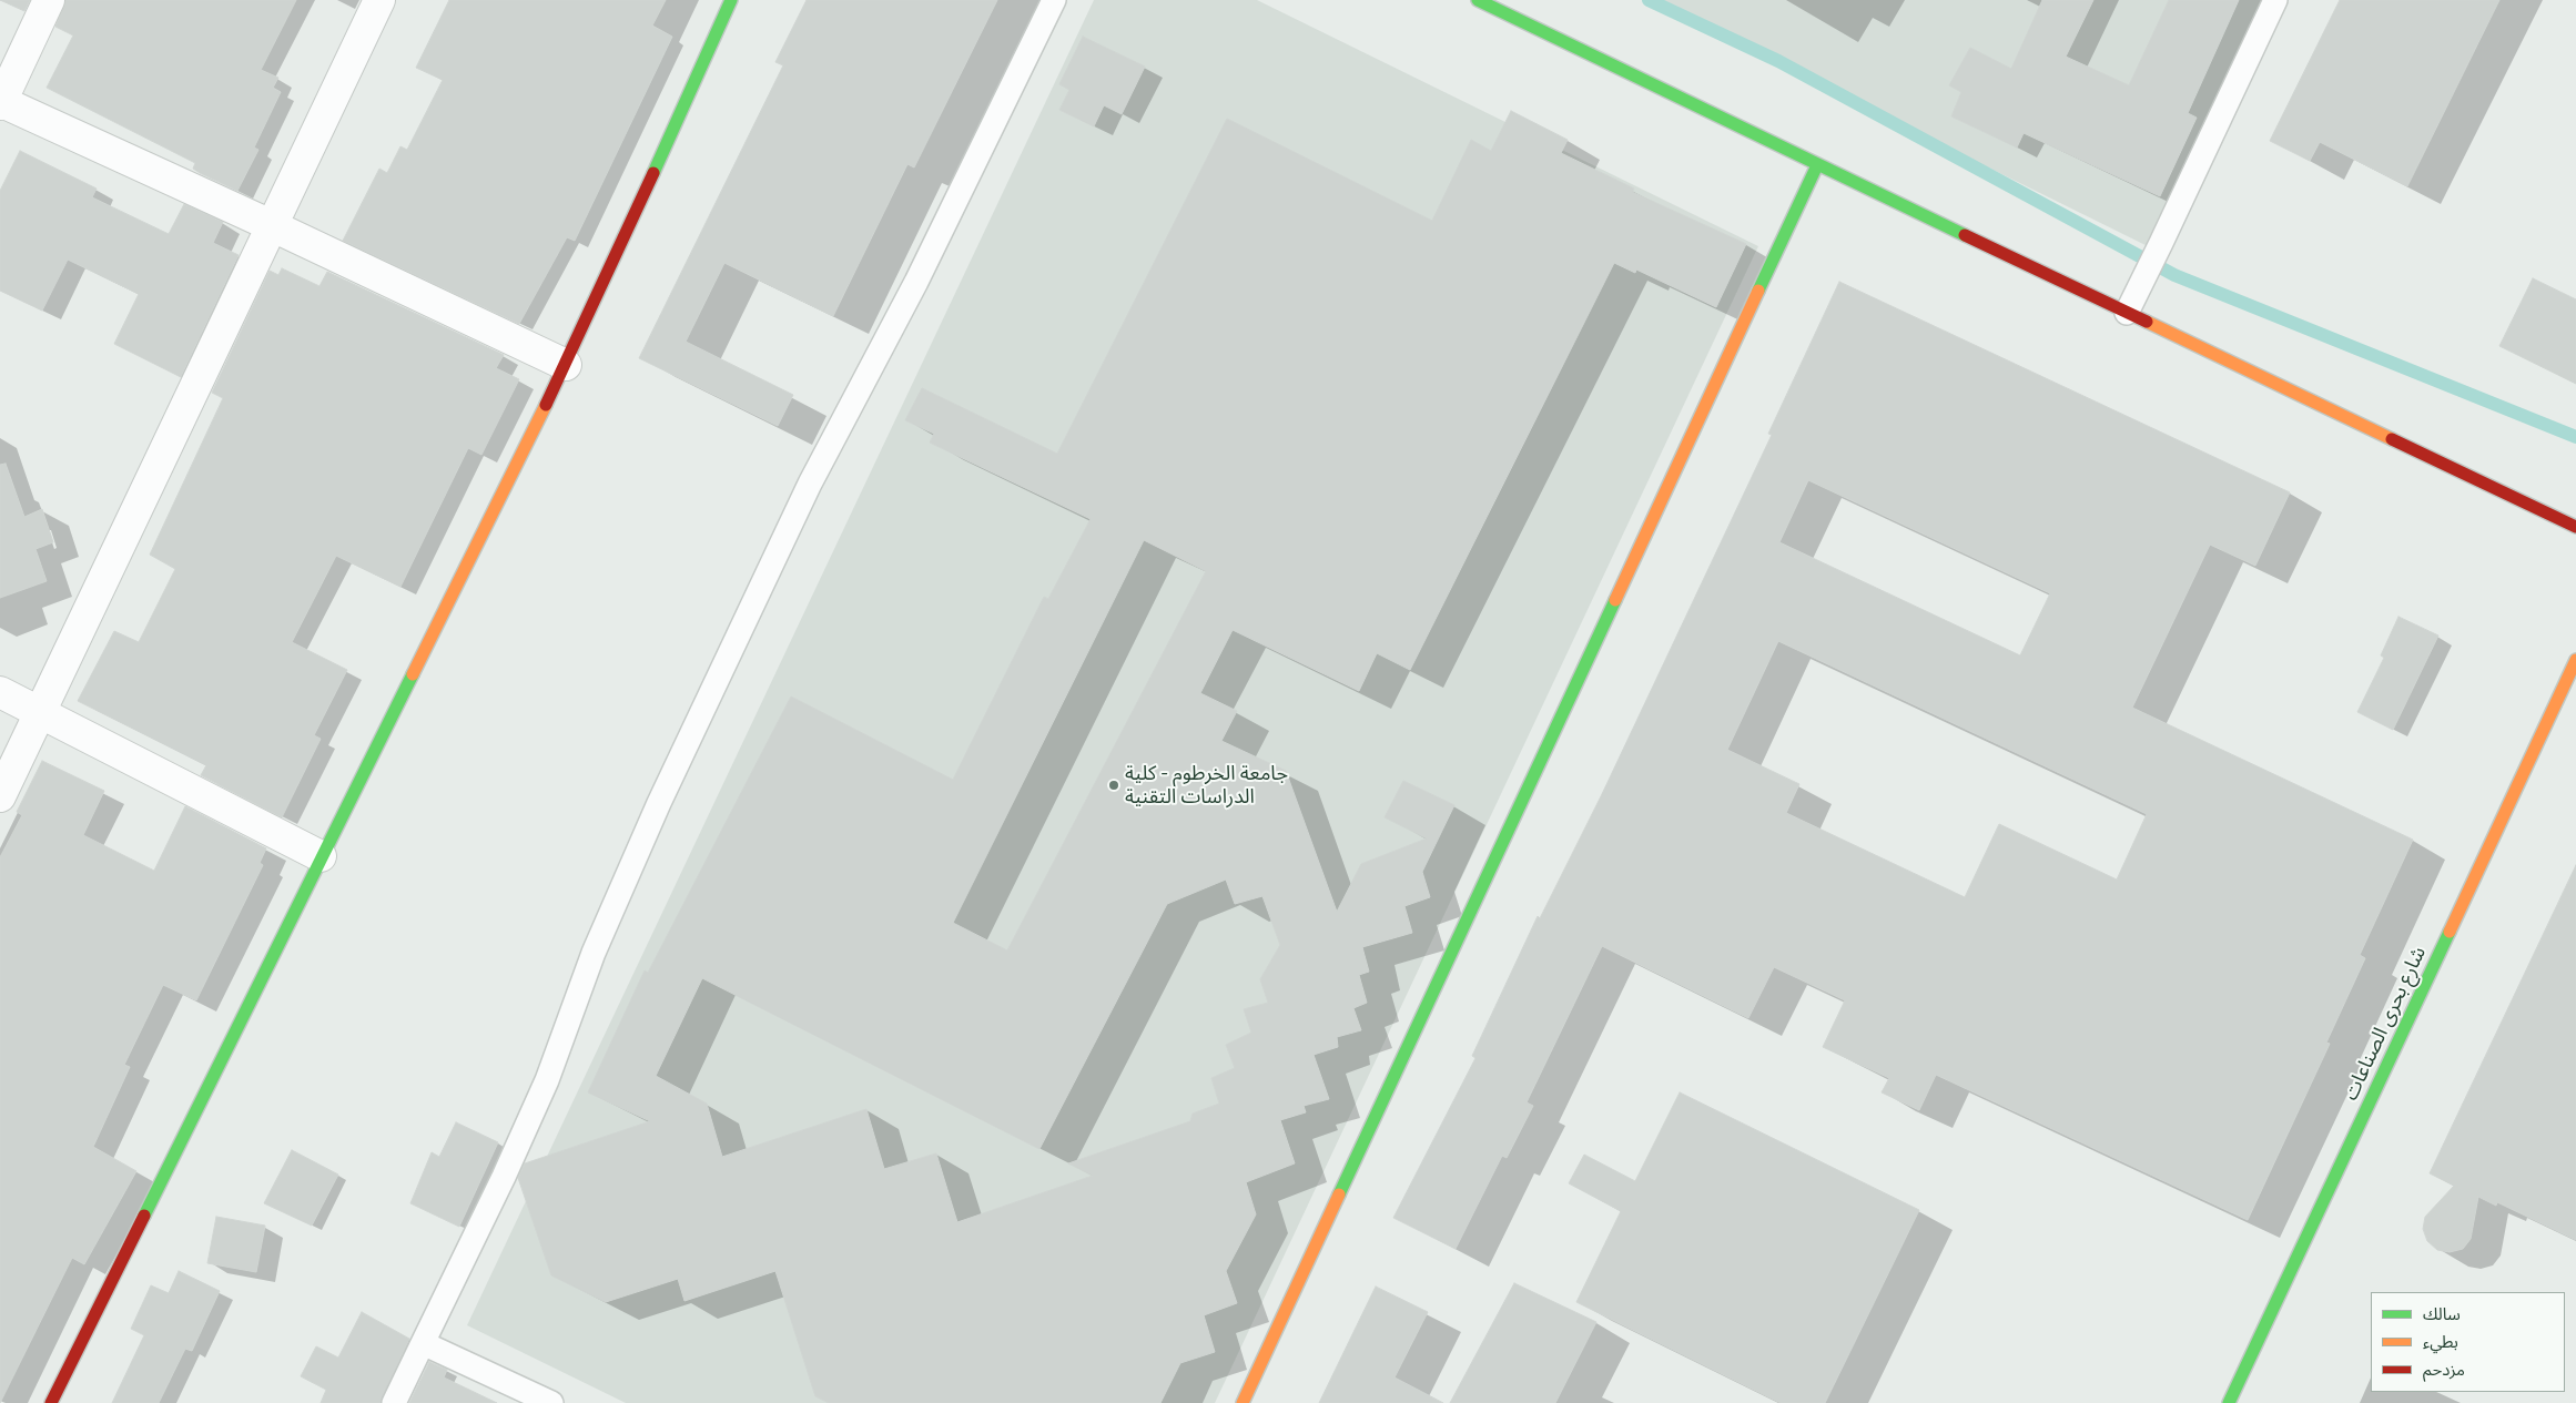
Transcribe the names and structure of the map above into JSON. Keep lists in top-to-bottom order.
{
  "streets": {
    "street": ["شارع بحرى الصناعات"]
  },
  "places": ["جامعة الخرطوم - كلية الدراسات التقنية"],
  "legend": ["سالك", "بطيء", "مزدحم"]
}
